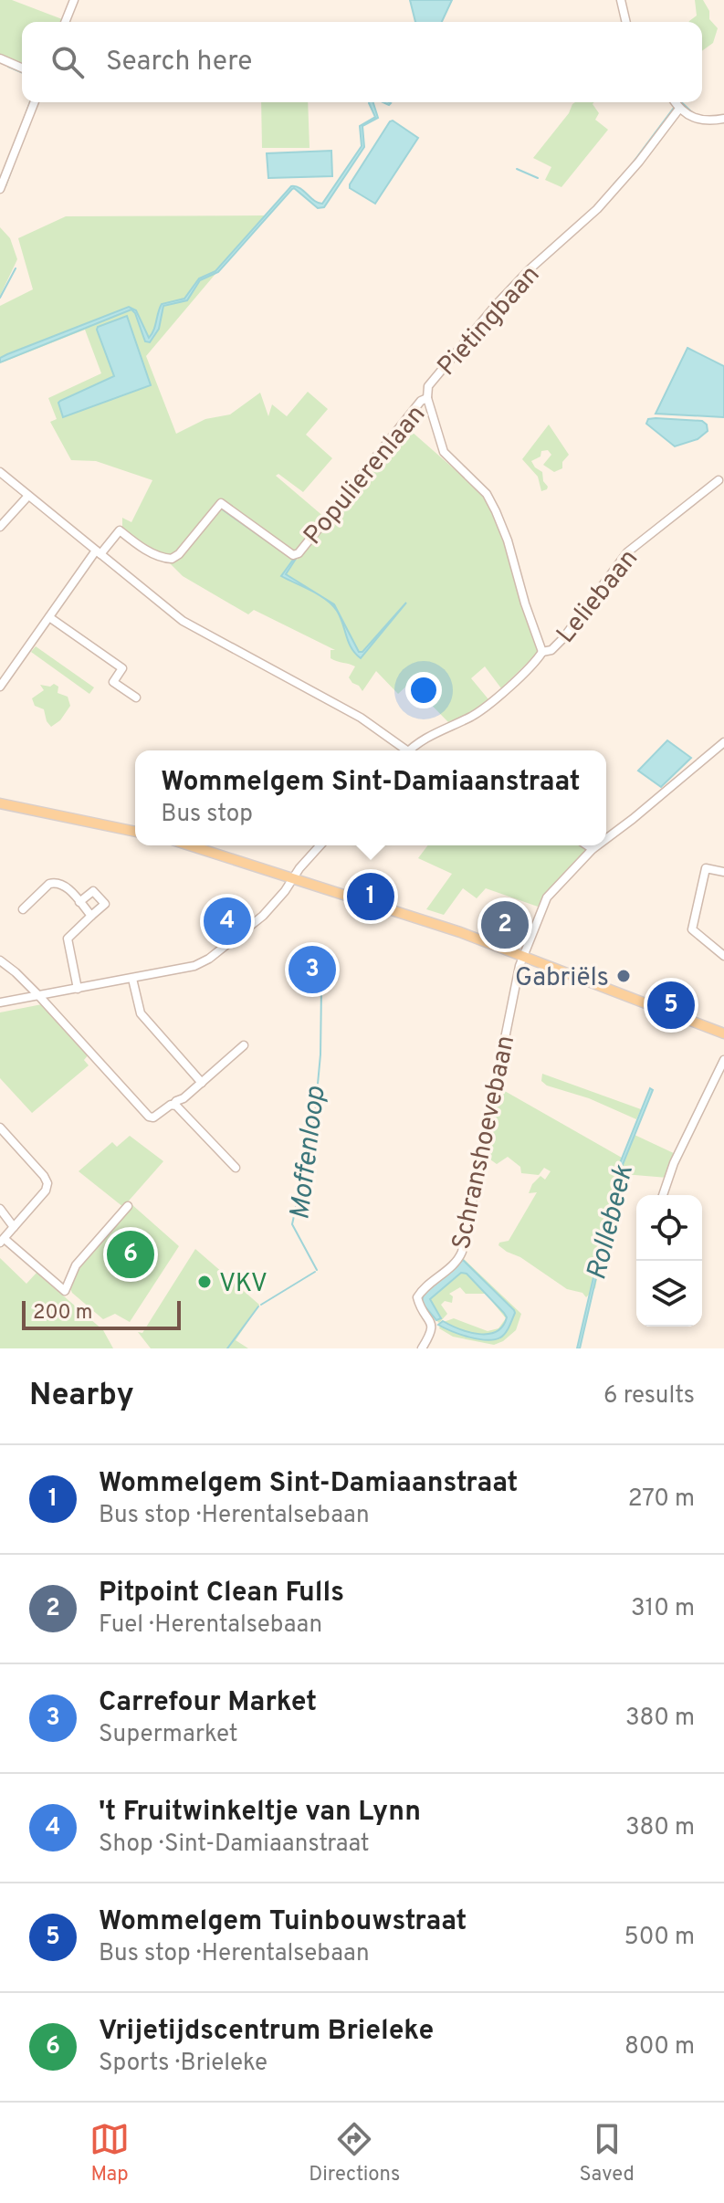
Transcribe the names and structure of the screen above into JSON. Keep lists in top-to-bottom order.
{
  "streets": {
    "street": [
      "Pietingbaan",
      "Populierenlaan",
      "Leliebaan",
      "Schranshoevebaan"
    ]
  },
  "crossings": [
    ["Pietingbaan", "Populierenlaan"],
    ["Pietingbaan", "Leliebaan"]
  ],
  "water": ["Moffenloop", "Rollebeek"],
  "places": ["Gabriëls", "VKV"],
  "scale_bar": "200 m",
  "page": {
    "search": "Search here",
    "popup": ["Wommelgem Sint-Damiaanstraat", "Bus stop"],
    "pins": [
      "1",
      "4",
      "2",
      "3",
      "5",
      "6"
    ],
    "scale": "200 m",
    "heading": ["Nearby", "6 results"],
    "list": [
      {
        "mark": "1",
        "name": "Wommelgem Sint-Damiaanstraat",
        "note": "Bus stop · Herentalsebaan",
        "value": "270 m"
      },
      {
        "mark": "2",
        "name": "Pitpoint Clean Fulls",
        "note": "Fuel · Herentalsebaan",
        "value": "310 m"
      },
      {
        "mark": "3",
        "name": "Carrefour Market",
        "note": "Supermarket",
        "value": "380 m"
      },
      {
        "mark": "4",
        "name": "'t Fruitwinkeltje van Lynn",
        "note": "Shop · Sint-Damiaanstraat",
        "value": "380 m"
      },
      {
        "mark": "5",
        "name": "Wommelgem Tuinbouwstraat",
        "note": "Bus stop · Herentalsebaan",
        "value": "500 m"
      },
      {
        "mark": "6",
        "name": "Vrijetijdscentrum Brieleke",
        "note": "Sports · Brieleke",
        "value": "800 m"
      }
    ],
    "nav": ["Map", "Directions", "Saved"]
  }
}
